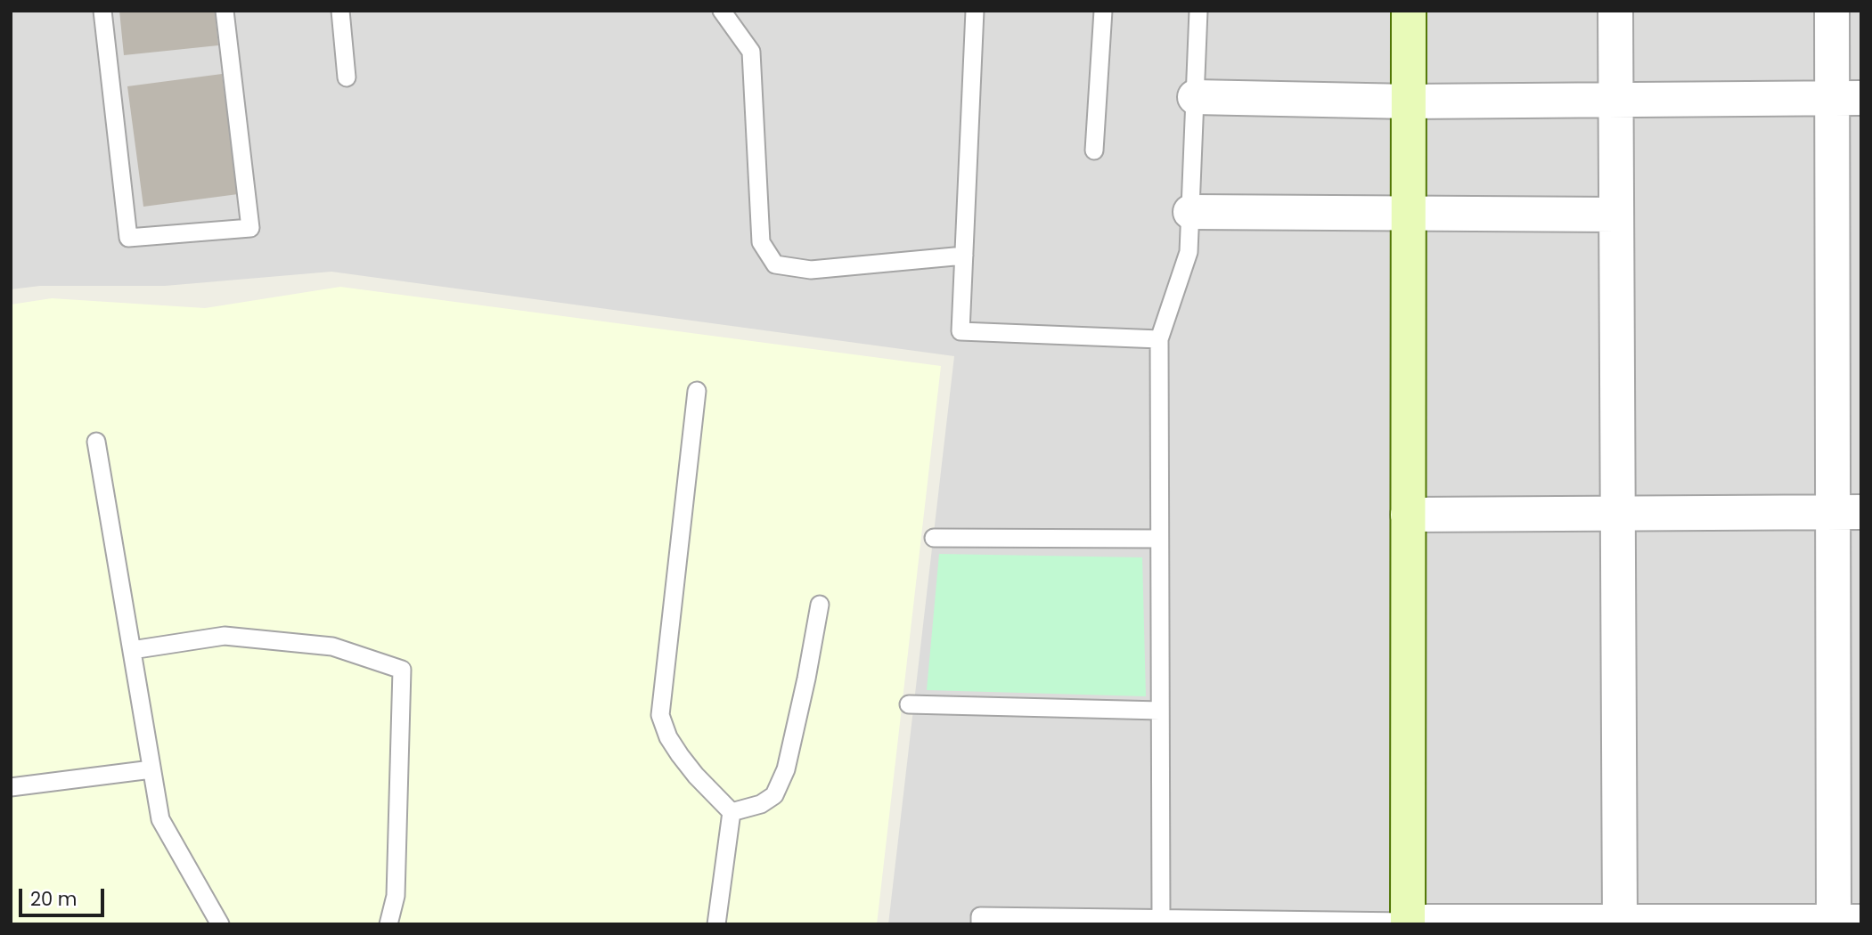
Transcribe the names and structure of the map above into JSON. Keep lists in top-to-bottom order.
{
  "scale_bar": "20 m"
}
